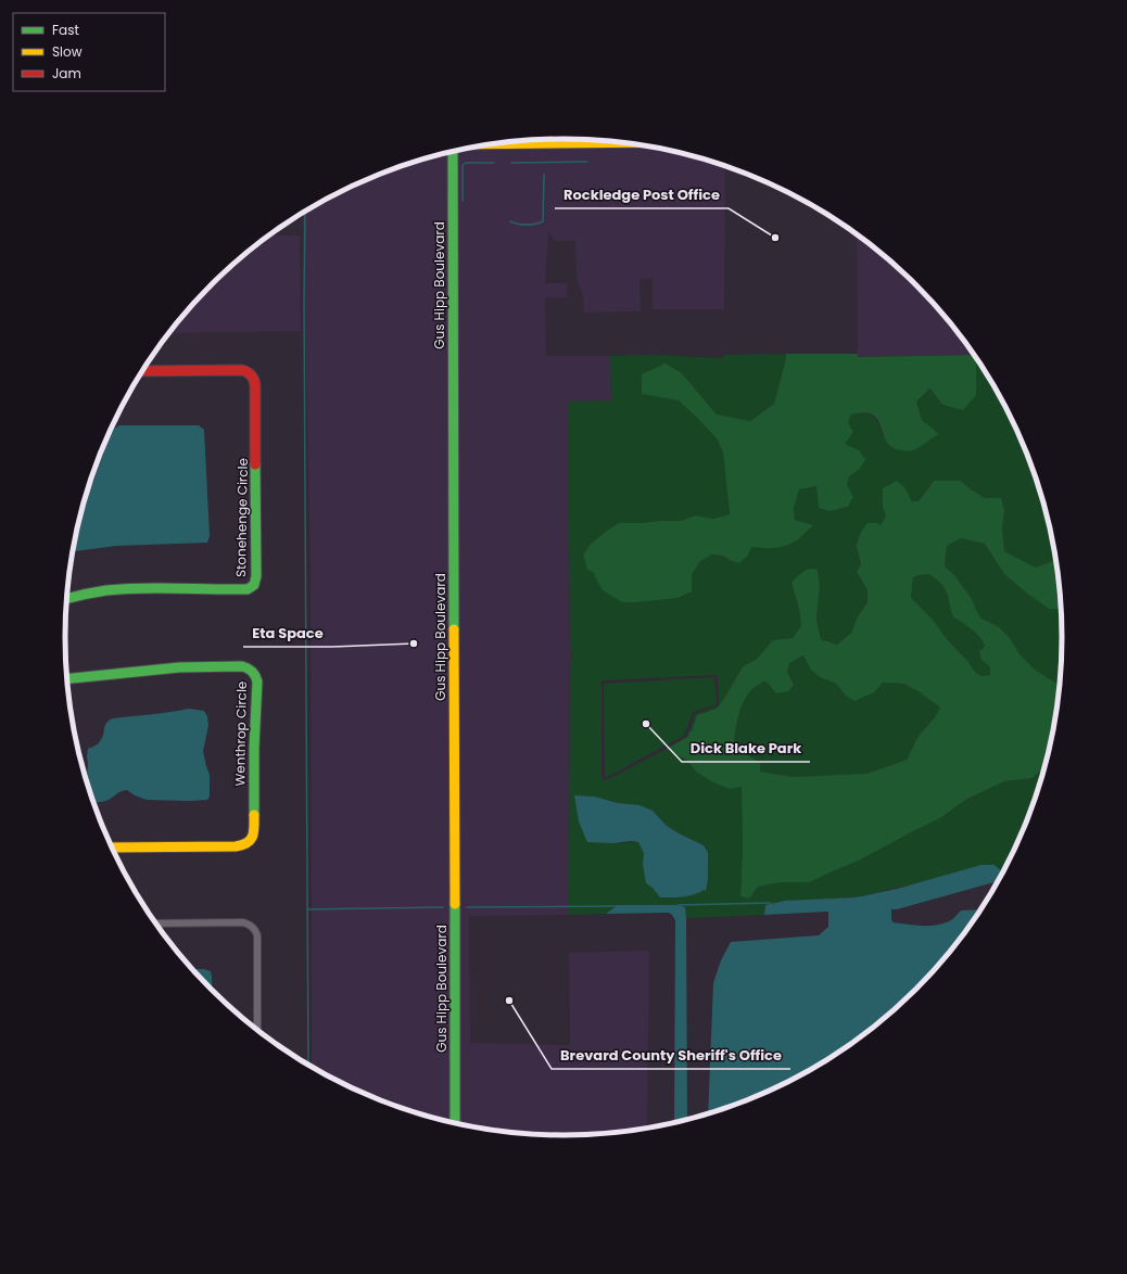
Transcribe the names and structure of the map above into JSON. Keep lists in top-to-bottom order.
{
  "streets": {
    "street": ["Gus Hipp Boulevard", "Stonehenge Circle", "Wenthrop Circle"]
  },
  "places": [
    "Rockledge Post Office",
    "Eta Space",
    "Dick Blake Park",
    "Brevard County Sheriff's Office"
  ],
  "legend": ["Fast", "Slow", "Jam"]
}
